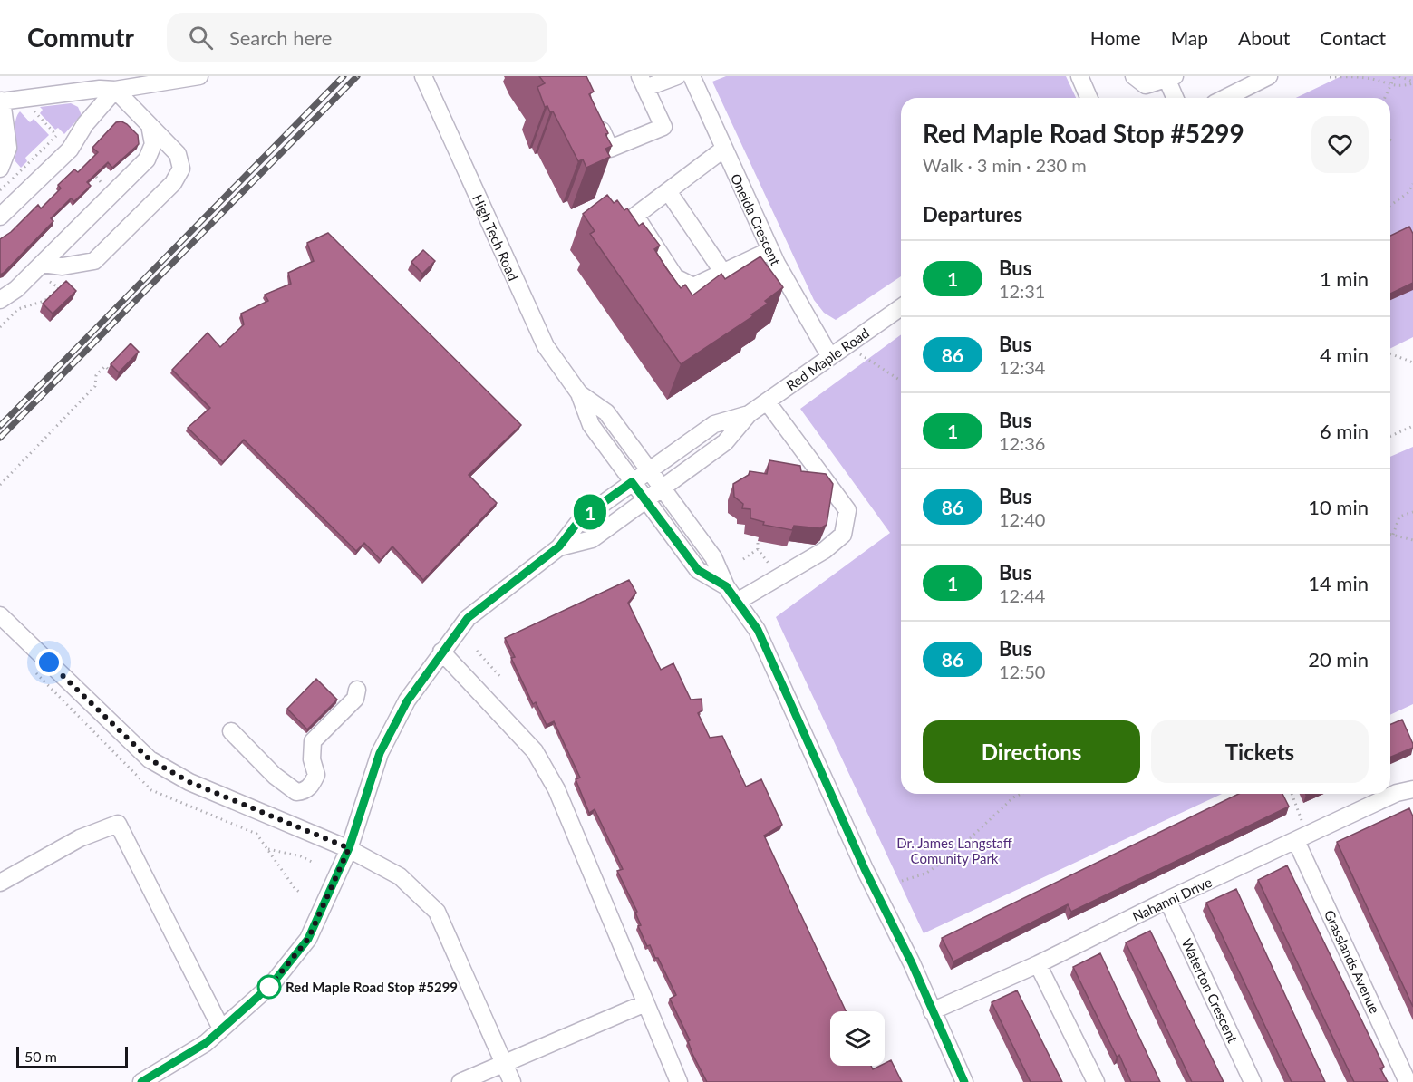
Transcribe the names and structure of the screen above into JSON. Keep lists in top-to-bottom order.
{
  "streets": {
    "street": [
      "Oneida Crescent",
      "High Tech Road",
      "Red Maple Road",
      "Nahanni Drive",
      "Grasslands Avenue",
      "Waterton Crescent"
    ]
  },
  "crossings": [
    ["Oneida Crescent", "Red Maple Road"],
    ["High Tech Road", "Red Maple Road"],
    ["High Tech Road", "Nahanni Drive"],
    ["Nahanni Drive", "Grasslands Avenue"],
    ["Nahanni Drive", "Waterton Crescent"]
  ],
  "parks": ["Dr. James Langstaff Comunity Park"],
  "places": ["Red Maple Road Stop #5299"],
  "lines": ["bus line 1"],
  "scale_bar": "50 m",
  "page": {
    "header": "Commutr",
    "search": "Search here",
    "nav": [
      "Home",
      "Map",
      "About",
      "Contact"
    ],
    "on_map": "1",
    "heading": [
      ["Red Maple Road Stop #5299", "Walk · 3 min · 230 m"],
      "Departures"
    ],
    "list": [
      {
        "mark": "1",
        "name": "Bus",
        "note": "12:31",
        "value": "1 min"
      },
      {
        "mark": "86",
        "name": "Bus",
        "note": "12:34",
        "value": "4 min"
      },
      {
        "mark": "1",
        "name": "Bus",
        "note": "12:36",
        "value": "6 min"
      },
      {
        "mark": "86",
        "name": "Bus",
        "note": "12:40",
        "value": "10 min"
      },
      {
        "mark": "1",
        "name": "Bus",
        "note": "12:44",
        "value": "14 min"
      },
      {
        "mark": "86",
        "name": "Bus",
        "note": "12:50",
        "value": "20 min"
      }
    ],
    "buttons": ["Directions", "Tickets"],
    "scale": "50 m"
  }
}
